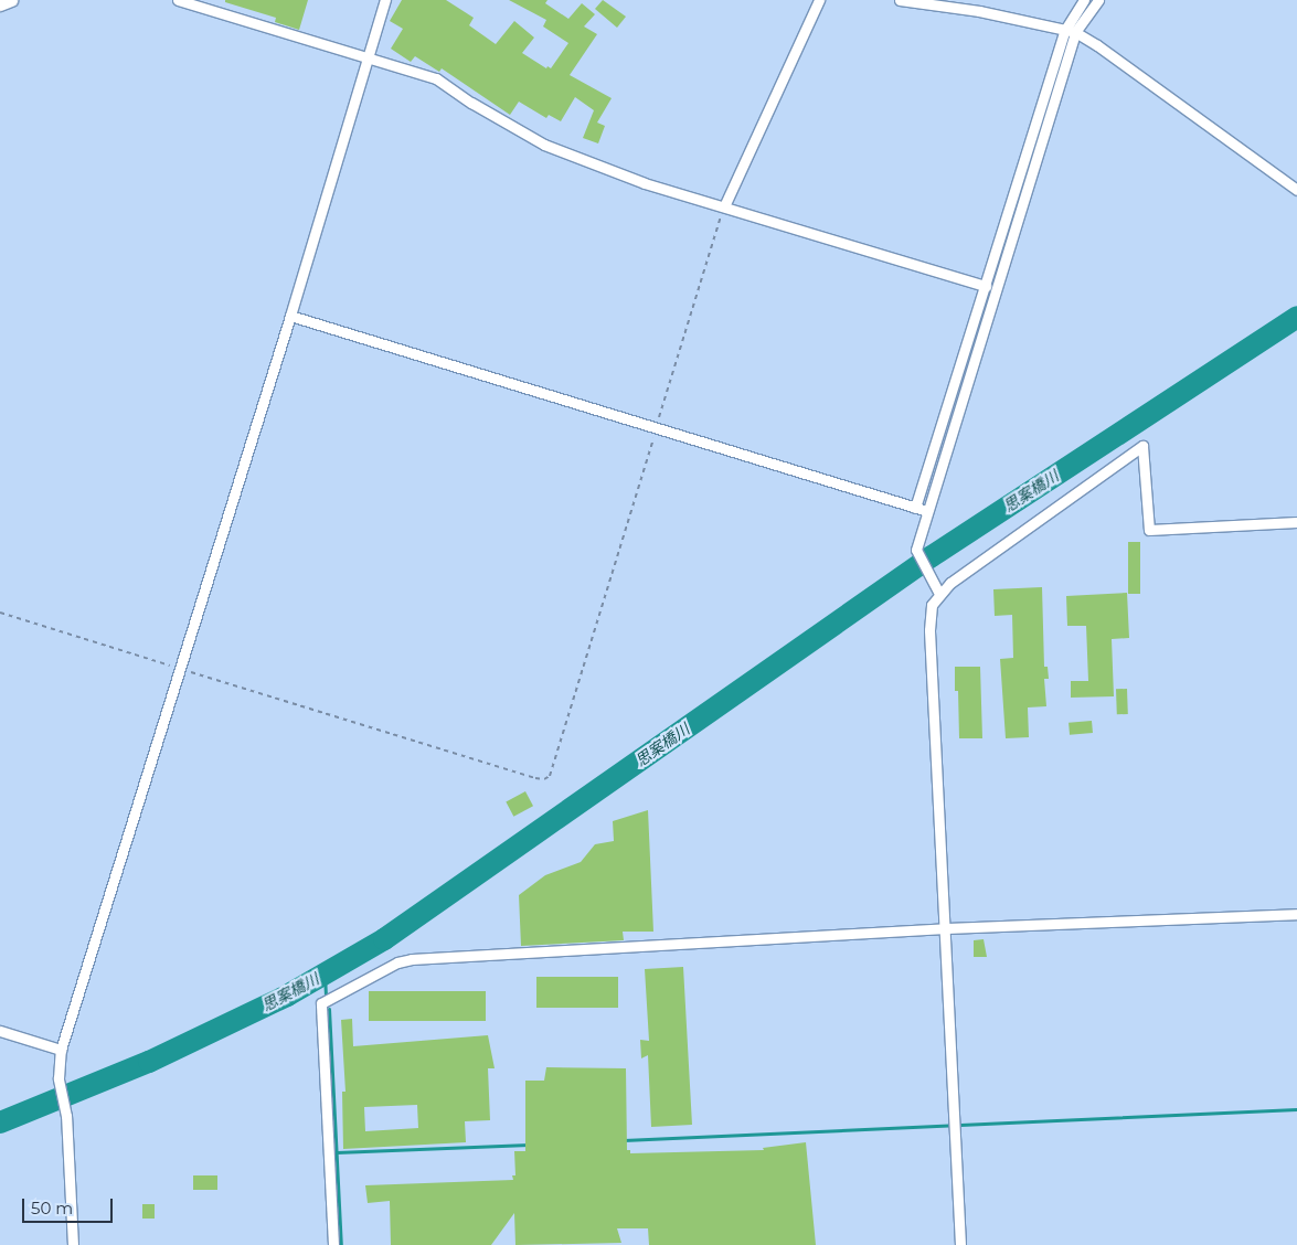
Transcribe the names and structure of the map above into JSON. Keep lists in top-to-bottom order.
{
  "water": ["思案橋川"],
  "scale_bar": "50 m"
}
